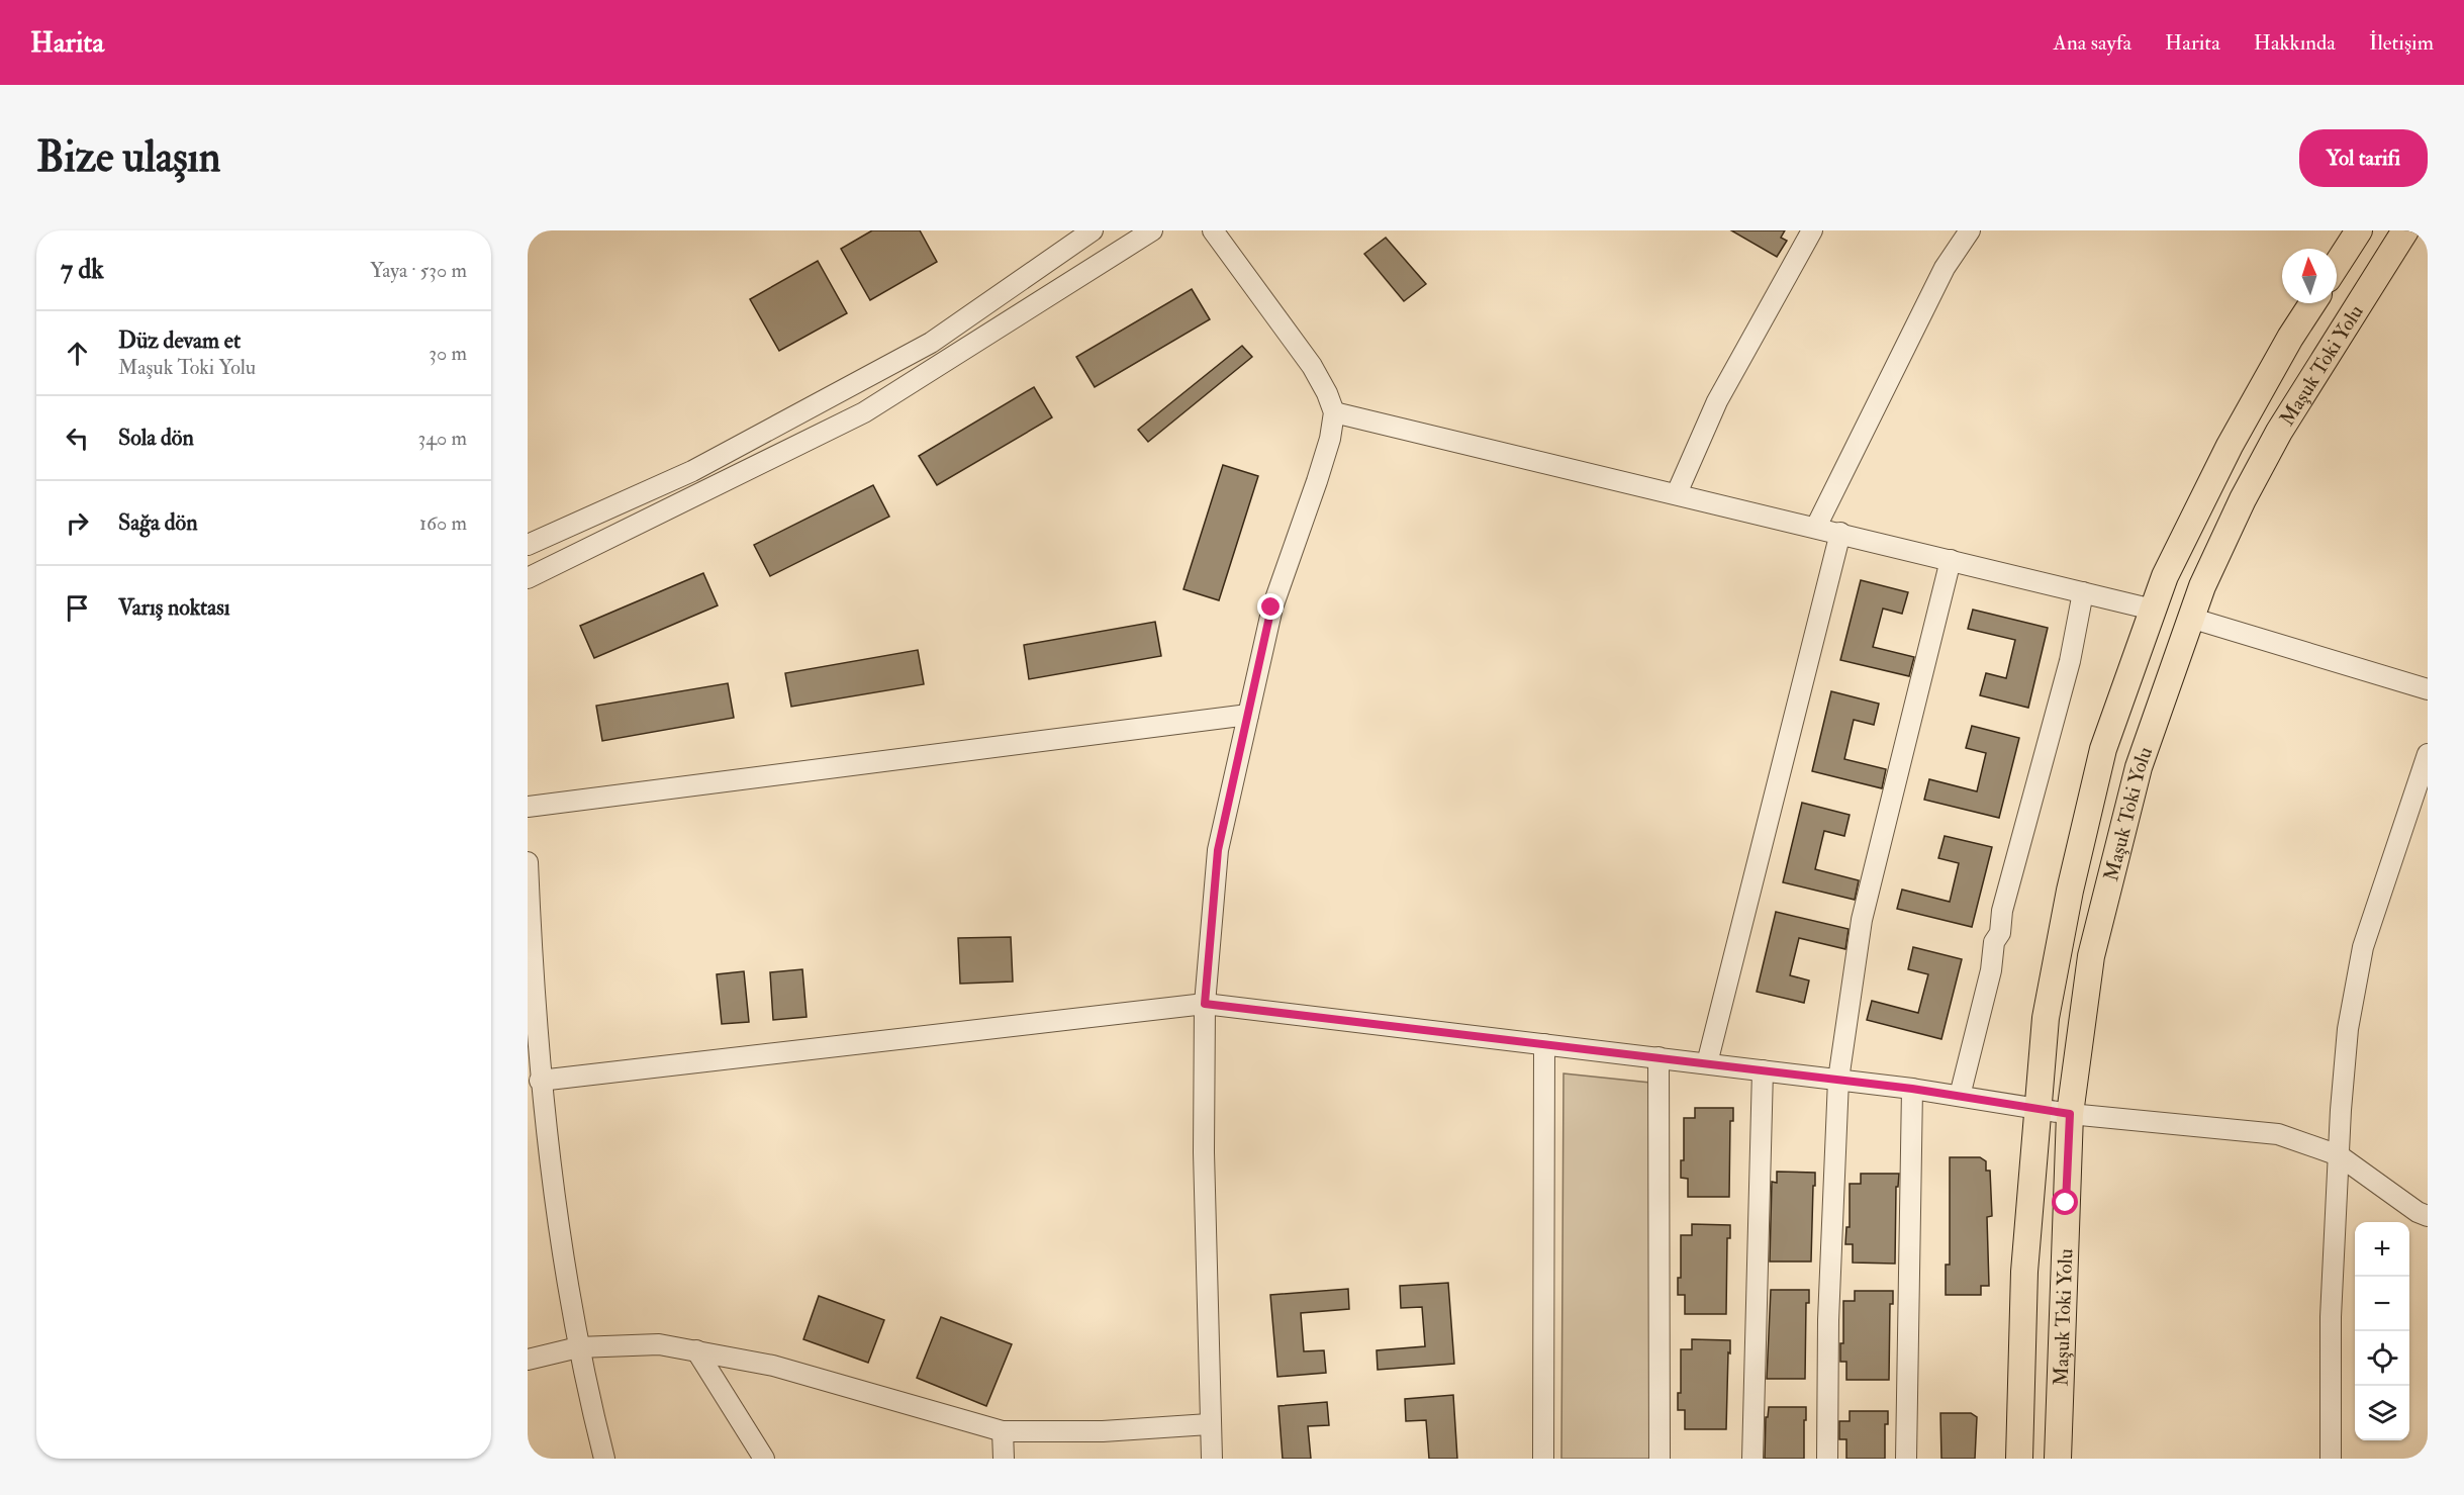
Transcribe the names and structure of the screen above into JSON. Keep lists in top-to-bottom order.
{
  "streets": {
    "main road": ["Maşuk Toki Yolu"]
  },
  "north": "top",
  "page": {
    "header": "Harita",
    "nav": [
      "Ana sayfa",
      "Harita",
      "Hakkında",
      "İletişim"
    ],
    "buttons": "Yol tarifi",
    "title": "Bize ulaşın",
    "heading": ["7 dk", "Yaya · 530 m"],
    "list": [
      ["Düz devam et", "Maşuk Toki Yolu", "30 m"],
      ["Sola dön", "340 m"],
      ["Sağa dön", "160 m"],
      "Varış noktası"
    ],
    "map_buttons": ["+", "−"]
  }
}
